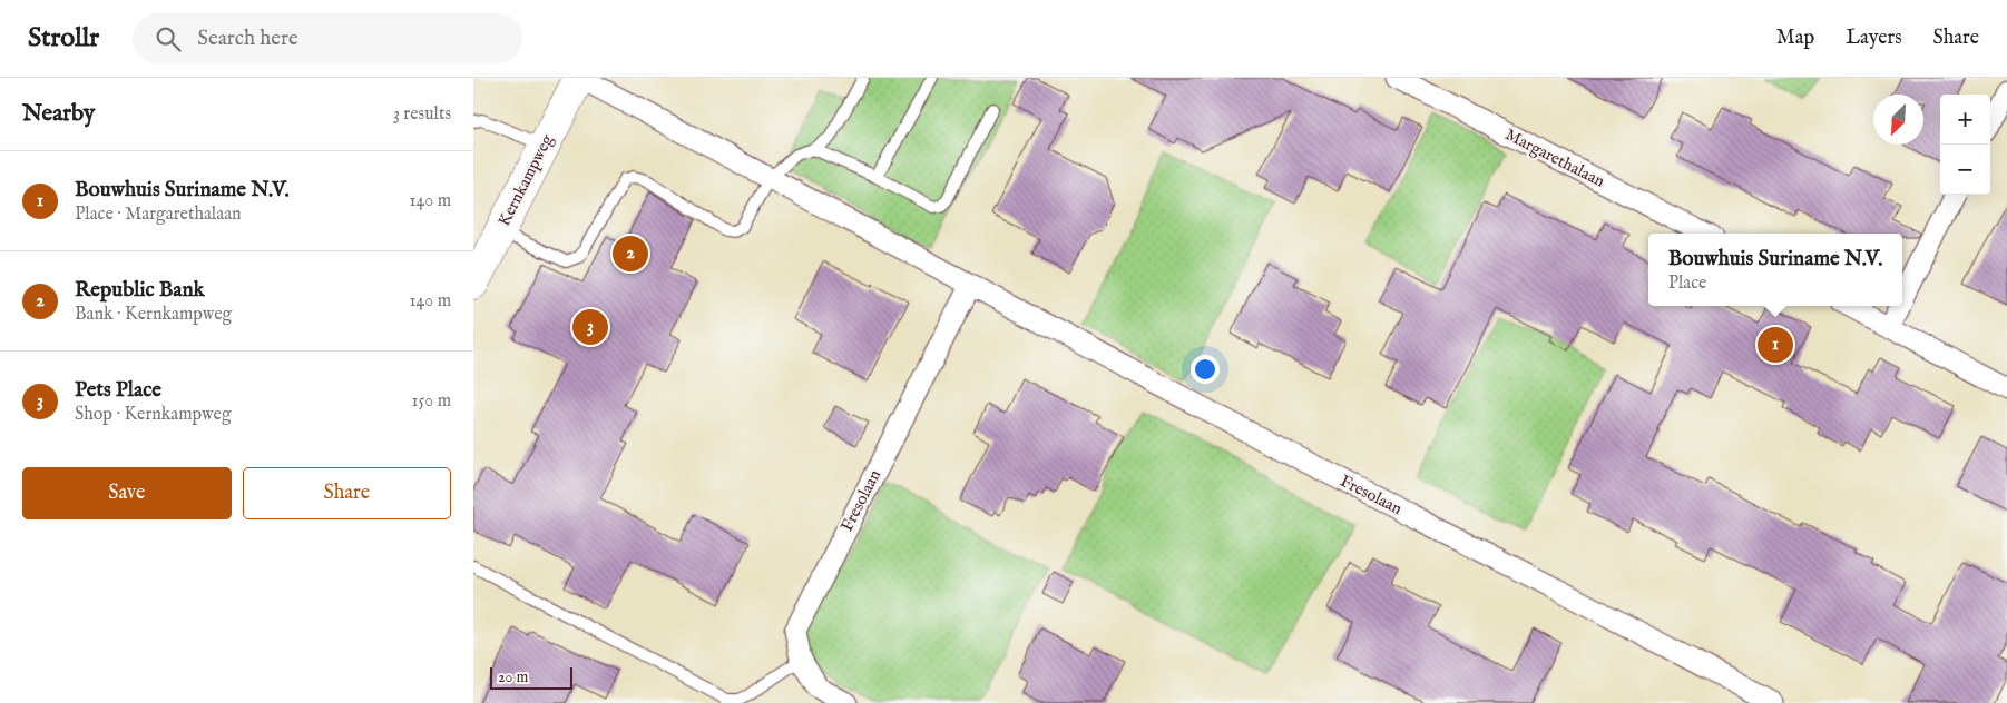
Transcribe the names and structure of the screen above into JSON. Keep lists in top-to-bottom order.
{
  "streets": {
    "street": ["Margarethalaan", "Kernkampweg", "Fresolaan"]
  },
  "crossings": [
    ["Kernkampweg", "Fresolaan"]
  ],
  "scale_bar": "20 m",
  "north": "bottom left",
  "page": {
    "header": "Strollr",
    "search": "Search here",
    "nav": ["Map", "Layers", "Share"],
    "heading": ["Nearby", "3 results"],
    "map_buttons": ["+", "−"],
    "list": [
      {
        "mark": "1",
        "name": "Bouwhuis Suriname N.V.",
        "note": "Place · Margarethalaan",
        "value": "140 m"
      },
      {
        "mark": "2",
        "name": "Republic Bank",
        "note": "Bank · Kernkampweg",
        "value": "140 m"
      },
      {
        "mark": "3",
        "name": "Pets Place",
        "note": "Shop · Kernkampweg",
        "value": "150 m"
      }
    ],
    "popup": ["Bouwhuis Suriname N.V.", "Place"],
    "pins": ["2", "3", "1"],
    "buttons": ["Save", "Share"],
    "scale": "20 m"
  }
}
